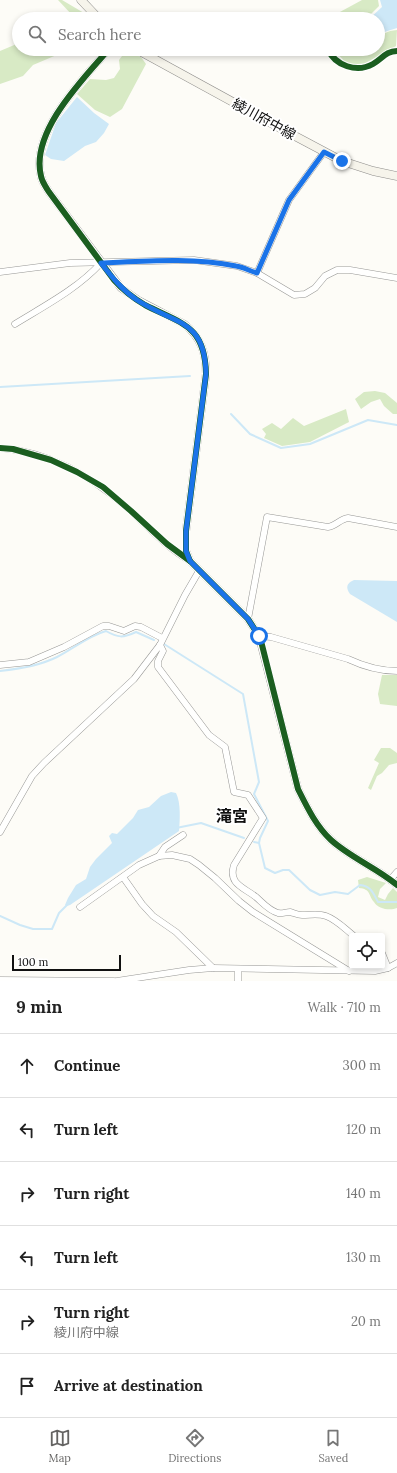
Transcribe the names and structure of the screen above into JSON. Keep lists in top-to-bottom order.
{
  "streets": {
    "main road": ["綾川府中線"]
  },
  "districts": ["滝宮"],
  "scale_bar": "100 m",
  "page": {
    "search": "Search here",
    "scale": "100 m",
    "heading": ["9 min", "Walk · 710 m"],
    "list": [
      ["Continue", "300 m"],
      ["Turn left", "120 m"],
      ["Turn right", "140 m"],
      ["Turn left", "130 m"],
      ["Turn right", "綾川府中線", "20 m"],
      "Arrive at destination"
    ],
    "nav": ["Map", "Directions", "Saved"]
  }
}
